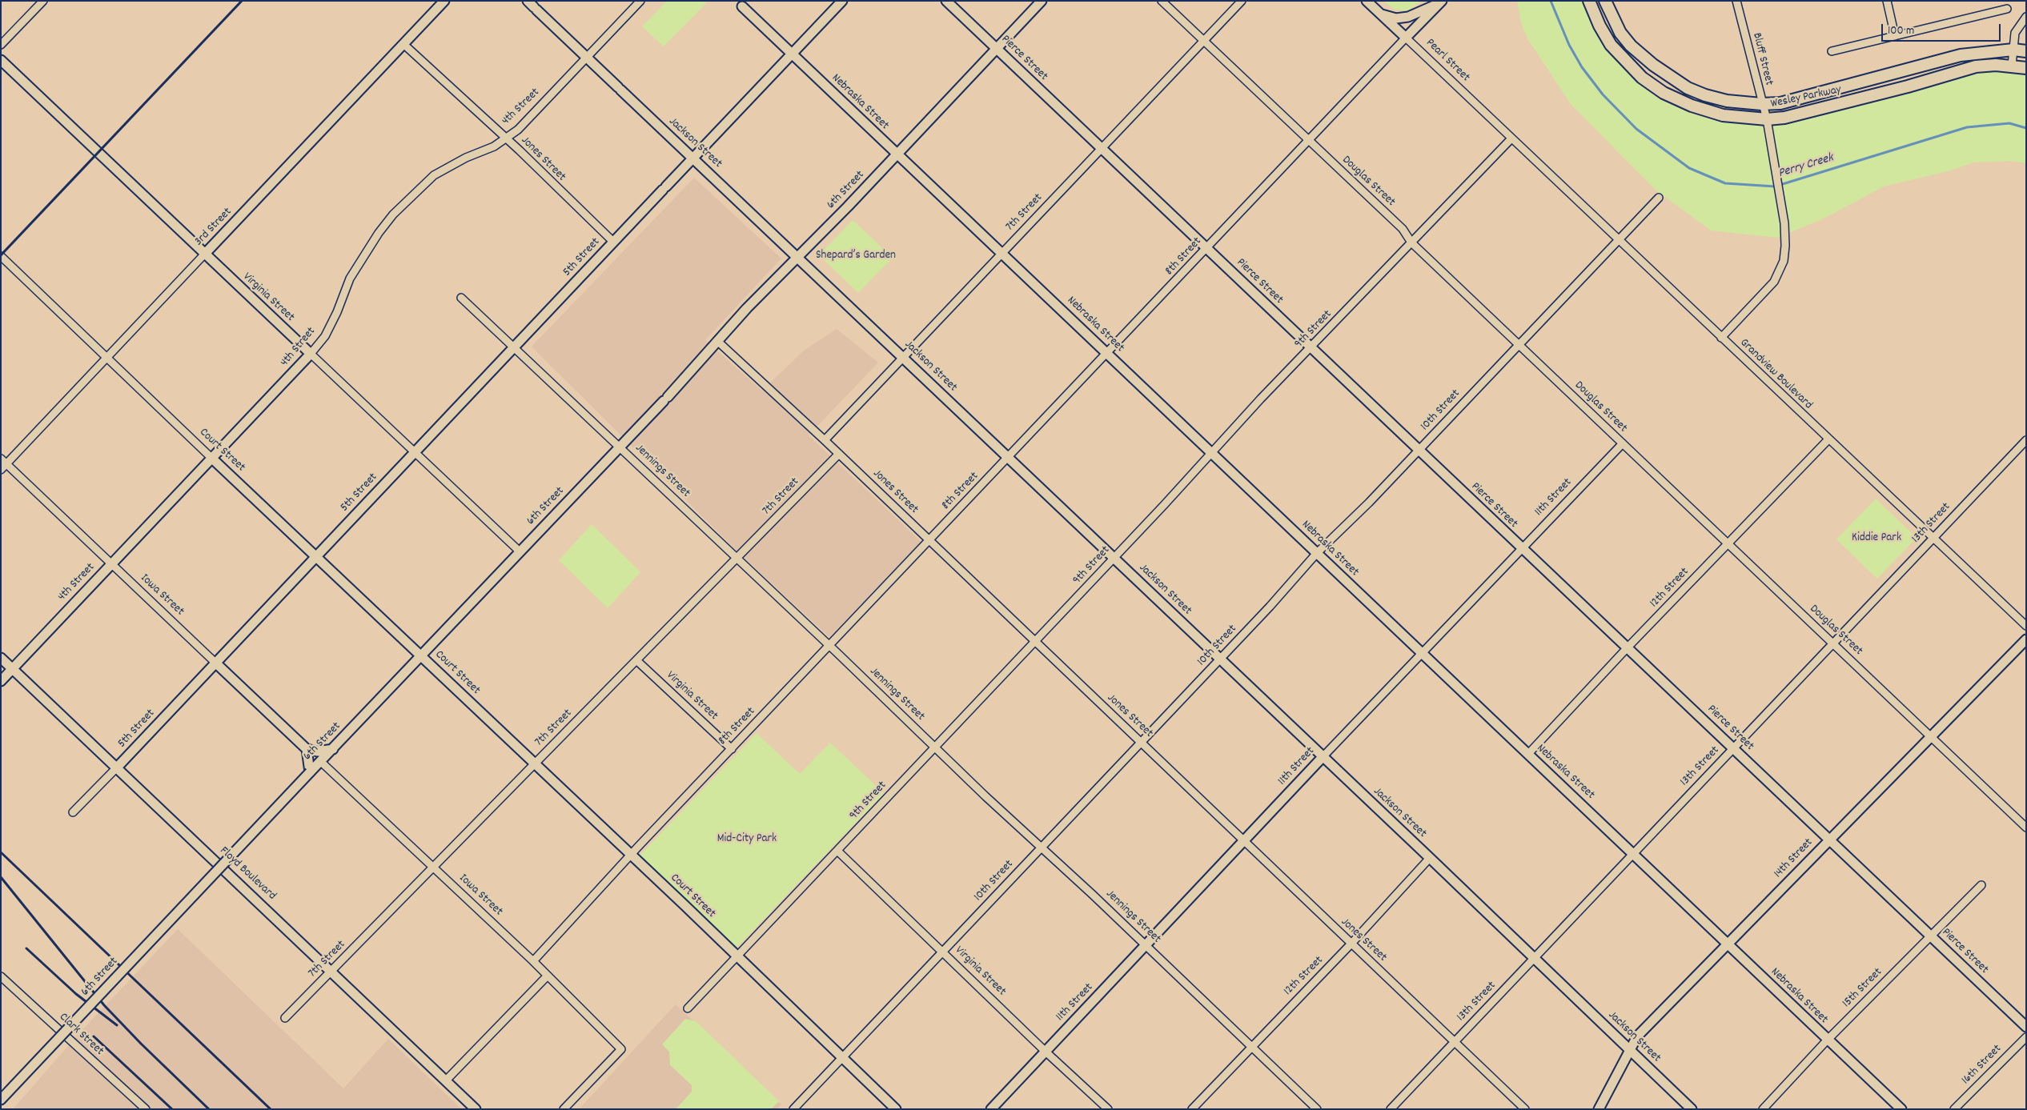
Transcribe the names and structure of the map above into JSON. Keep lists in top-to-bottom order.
{
  "streets": {
    "main road": [
      "Pierce Street",
      "Pearl Street",
      "Wesley Parkway",
      "Nebraska Street",
      "4th Street",
      "Jackson Street",
      "6th Street",
      "3rd Street",
      "5th Street",
      "Virginia Street",
      "Court Street",
      "11th Street",
      "Iowa Street",
      "14th Street",
      "Floyd Boulevard"
    ],
    "street": [
      "Bluff Street",
      "Jones Street",
      "Douglas Street",
      "7th Street",
      "8th Street",
      "9th Street",
      "Grandview Boulevard",
      "10th Street",
      "Jennings Street",
      "13th Street",
      "12th Street",
      "15th Street",
      "Clark Street",
      "16th Street"
    ]
  },
  "crossings": [
    ["Pierce Street", "6th Street"],
    ["Pierce Street", "7th Street"],
    ["Pierce Street", "8th Street"],
    ["Pierce Street", "9th Street"],
    ["Pierce Street", "10th Street"],
    ["Pierce Street", "11th Street"],
    ["Pierce Street", "13th Street"],
    ["Pierce Street", "12th Street"],
    ["Pierce Street", "14th Street"],
    ["Pierce Street", "15th Street"],
    ["Bluff Street", "Wesley Parkway"],
    ["Bluff Street", "Grandview Boulevard"],
    ["Pearl Street", "8th Street"],
    ["Pearl Street", "9th Street"],
    ["Pearl Street", "Grandview Boulevard"],
    ["Nebraska Street", "6th Street"],
    ["Nebraska Street", "7th Street"],
    ["Nebraska Street", "8th Street"],
    ["Nebraska Street", "5th Street"],
    ["Nebraska Street", "9th Street"],
    ["Nebraska Street", "10th Street"],
    ["Nebraska Street", "11th Street"],
    ["Nebraska Street", "13th Street"],
    ["Nebraska Street", "12th Street"],
    ["Nebraska Street", "14th Street"],
    ["Nebraska Street", "15th Street"],
    ["4th Street", "Jackson Street"],
    ["4th Street", "Jones Street"],
    ["4th Street", "Virginia Street"],
    ["4th Street", "Court Street"],
    ["4th Street", "Iowa Street"],
    ["4th Street", "Floyd Boulevard"],
    ["Jackson Street", "6th Street"],
    ["Jackson Street", "7th Street"],
    ["Jackson Street", "8th Street"],
    ["Jackson Street", "5th Street"],
    ["Jackson Street", "9th Street"],
    ["Jackson Street", "10th Street"],
    ["Jackson Street", "11th Street"],
    ["Jackson Street", "13th Street"],
    ["Jackson Street", "12th Street"],
    ["Jackson Street", "14th Street"],
    ["Jones Street", "6th Street"],
    ["Jones Street", "7th Street"],
    ["Jones Street", "3rd Street"],
    ["Jones Street", "8th Street"],
    ["Jones Street", "5th Street"],
    ["Jones Street", "9th Street"],
    ["Jones Street", "10th Street"],
    ["Jones Street", "11th Street"],
    ["Jones Street", "13th Street"],
    ["Jones Street", "12th Street"],
    ["Douglas Street", "7th Street"],
    ["Douglas Street", "8th Street"],
    ["Douglas Street", "9th Street"],
    ["Douglas Street", "10th Street"],
    ["Douglas Street", "11th Street"],
    ["Douglas Street", "13th Street"],
    ["Douglas Street", "12th Street"],
    ["Douglas Street", "14th Street"],
    ["6th Street", "Virginia Street"],
    ["6th Street", "Court Street"],
    ["6th Street", "Jennings Street"],
    ["6th Street", "Iowa Street"],
    ["7th Street", "Virginia Street"],
    ["7th Street", "Court Street"],
    ["7th Street", "Jennings Street"],
    ["7th Street", "Iowa Street"],
    ["7th Street", "Floyd Boulevard"],
    ["3rd Street", "Virginia Street"],
    ["3rd Street", "Court Street"],
    ["3rd Street", "Iowa Street"],
    ["8th Street", "Virginia Street"],
    ["8th Street", "Court Street"],
    ["8th Street", "Jennings Street"],
    ["8th Street", "Iowa Street"],
    ["5th Street", "Virginia Street"],
    ["5th Street", "Court Street"],
    ["5th Street", "Jennings Street"],
    ["5th Street", "Iowa Street"],
    ["5th Street", "Floyd Boulevard"],
    ["Virginia Street", "9th Street"],
    ["Virginia Street", "10th Street"],
    ["Virginia Street", "11th Street"],
    ["9th Street", "Grandview Boulevard"],
    ["9th Street", "Court Street"],
    ["9th Street", "Jennings Street"],
    ["Grandview Boulevard", "10th Street"],
    ["Grandview Boulevard", "13th Street"],
    ["Grandview Boulevard", "12th Street"],
    ["10th Street", "Court Street"],
    ["10th Street", "Jennings Street"],
    ["Jennings Street", "11th Street"],
    ["Jennings Street", "12th Street"]
  ],
  "water": ["Perry Creek"],
  "parks": ["Shepard’s Garden", "Kiddie Park", "Mid-City Park"],
  "scale_bar": "100 m"
}
